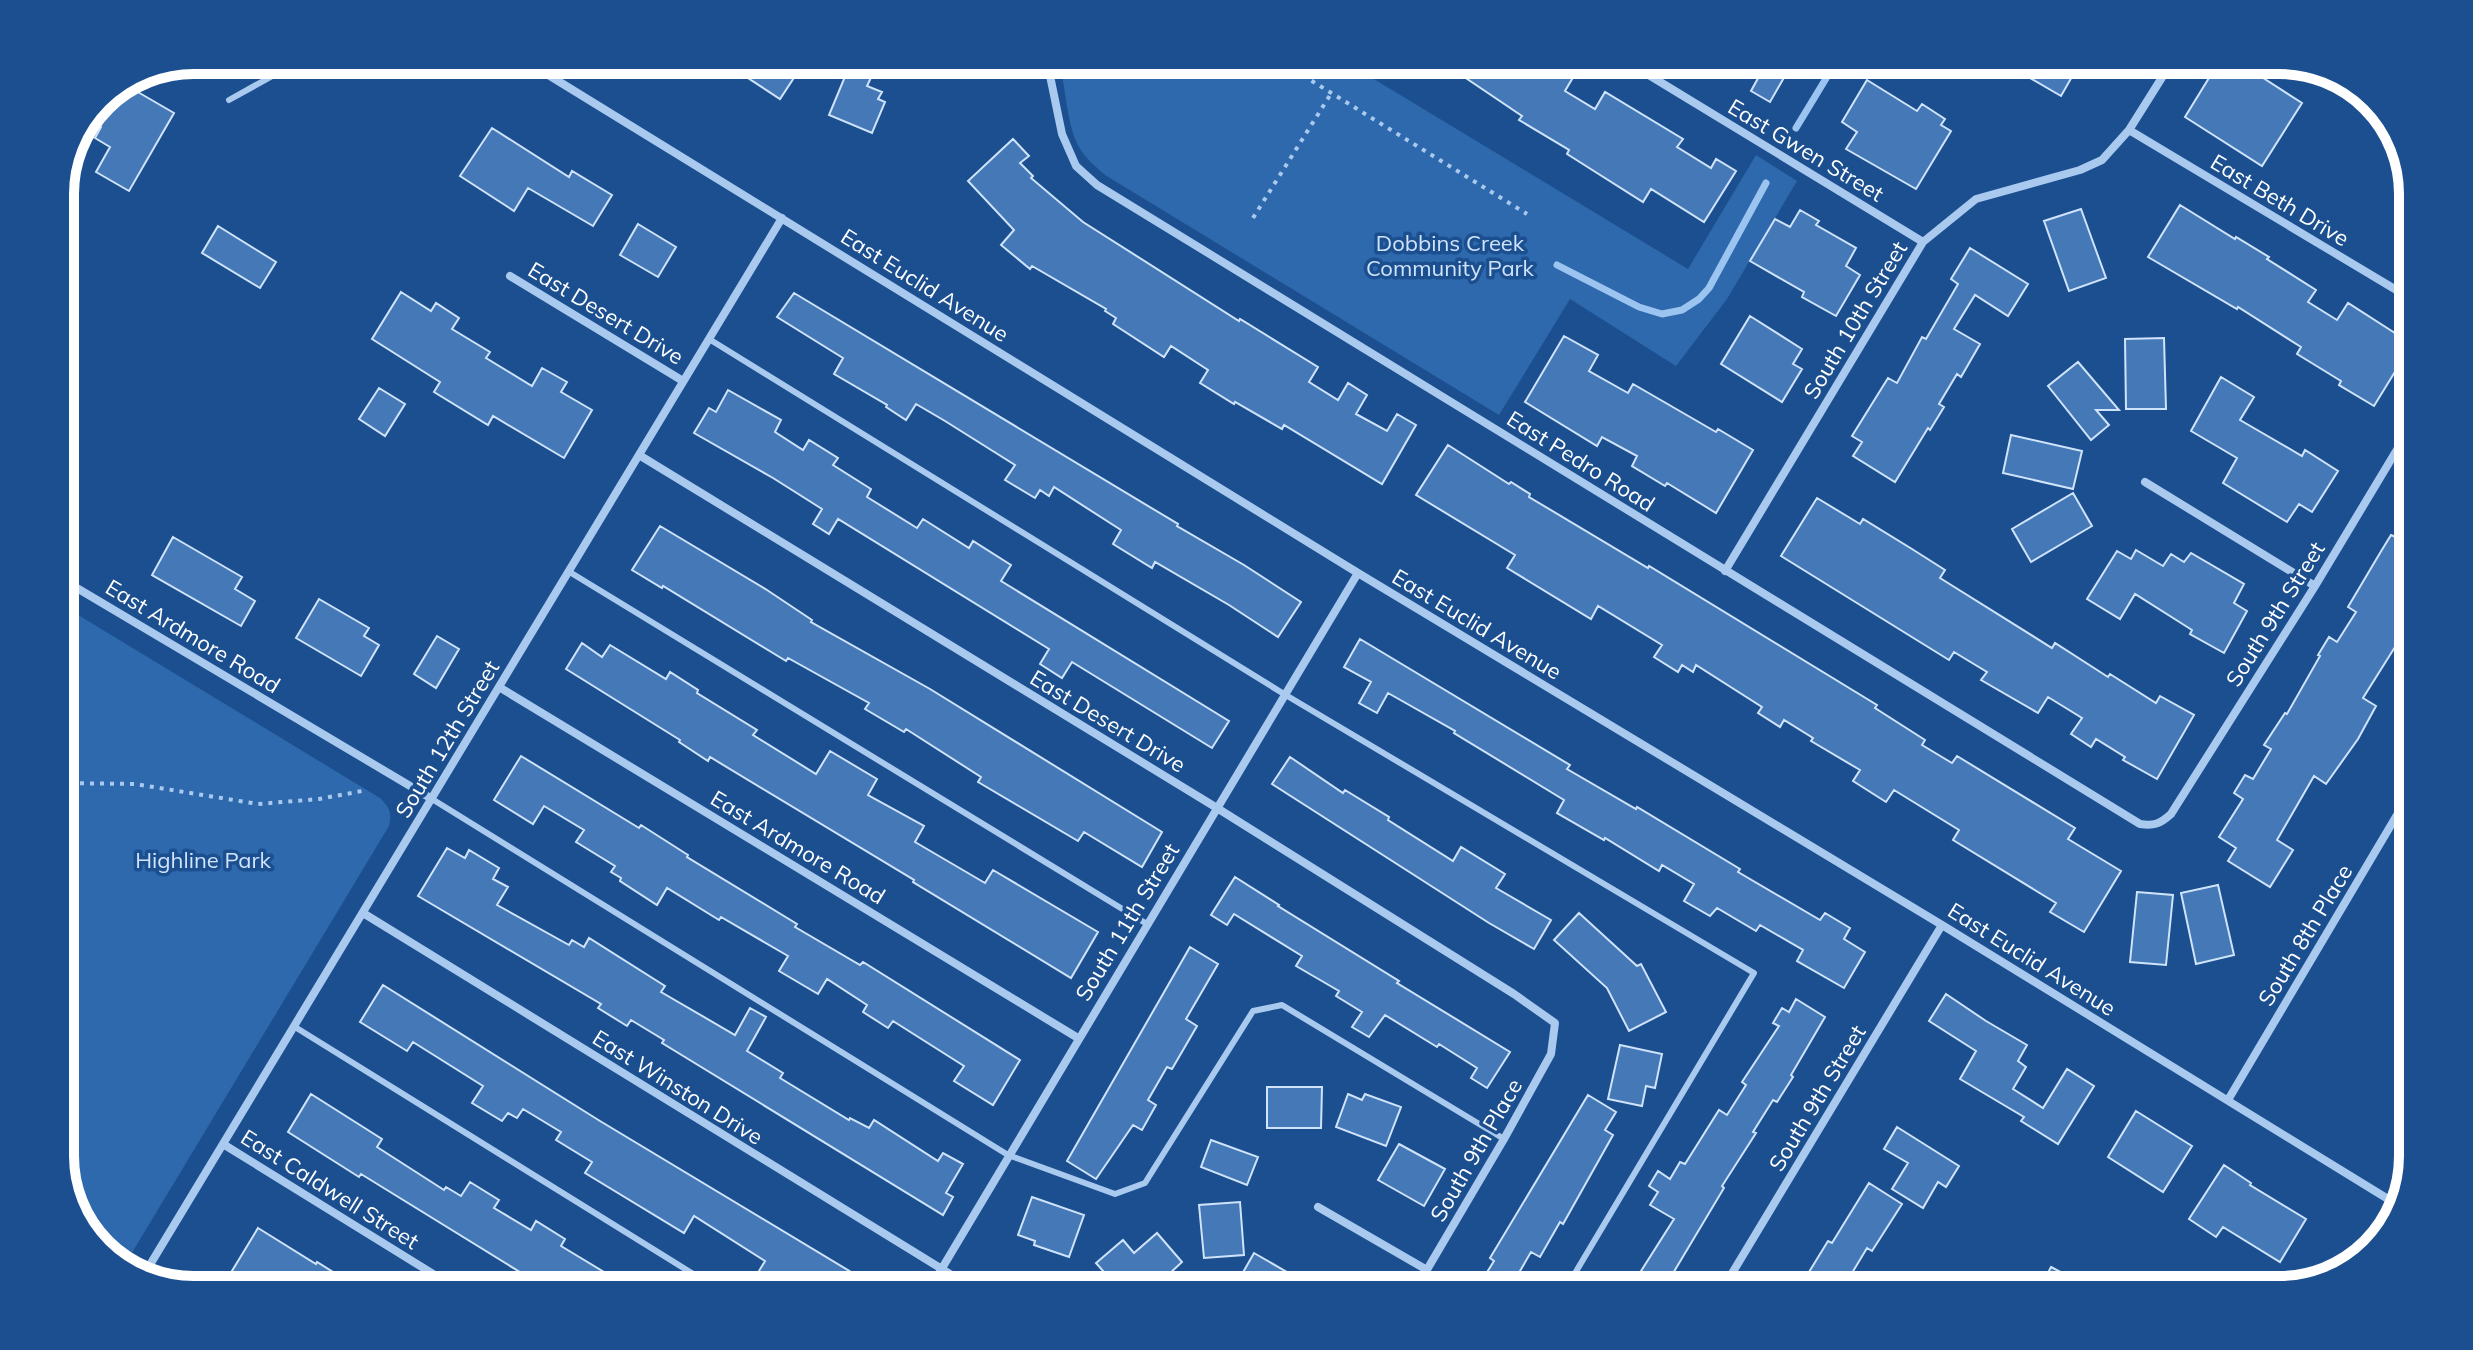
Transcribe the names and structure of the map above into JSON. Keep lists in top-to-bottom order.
{
  "streets": {
    "street": [
      "East Gwen Street",
      "East Beth Drive",
      "East Euclid Avenue",
      "East Desert Drive",
      "South 10th Street",
      "East Pedro Road",
      "South 9th Street",
      "East Ardmore Road",
      "South 12th Street",
      "South 11th Street",
      "South 8th Place",
      "East Winston Drive",
      "South 9th Place",
      "East Caldwell Street"
    ]
  },
  "crossings": [
    ["East Gwen Street", "South 10th Street"],
    ["East Beth Drive", "South 10th Street"],
    ["East Euclid Avenue", "South 9th Street"],
    ["East Euclid Avenue", "South 12th Street"],
    ["East Euclid Avenue", "South 11th Street"],
    ["East Euclid Avenue", "South 8th Place"],
    ["East Desert Drive", "South 12th Street"],
    ["East Desert Drive", "South 11th Street"],
    ["East Desert Drive", "South 9th Place"],
    ["South 10th Street", "East Pedro Road"],
    ["East Pedro Road", "South 9th Street"],
    ["East Ardmore Road", "South 12th Street"],
    ["East Ardmore Road", "South 11th Street"],
    ["South 12th Street", "East Winston Drive"],
    ["South 12th Street", "East Caldwell Street"],
    ["South 11th Street", "East Winston Drive"]
  ],
  "parks": ["Dobbins Creek Community Park", "Highline Park"]
}
